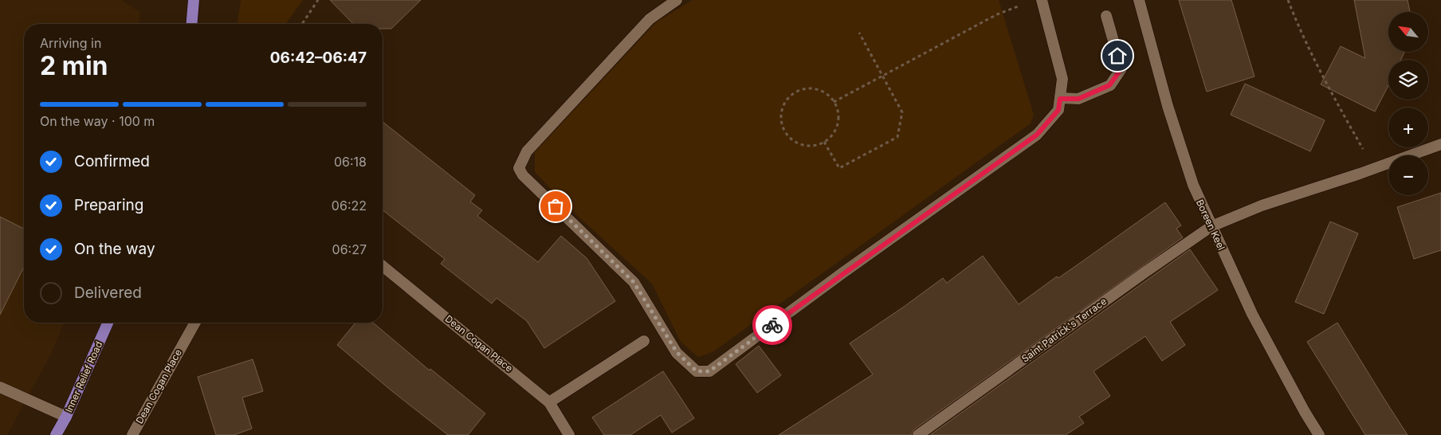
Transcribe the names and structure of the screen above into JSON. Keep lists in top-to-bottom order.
{
  "streets": {
    "main road": ["Inner Relief Road"],
    "street": ["Boreen Keel", "Saint Patrick's Terrace", "Dean Cogan Place"]
  },
  "crossings": [
    ["Boreen Keel", "Saint Patrick's Terrace"]
  ],
  "north": "top left",
  "page": {
    "map_buttons": ["+", "−"],
    "heading": ["2 min", "Arriving in", "06:42–06:47"],
    "bar": "On the way · 100 m",
    "list": [
      ["Confirmed", "06:18"],
      ["Preparing", "06:22"],
      ["On the way", "06:27"],
      "Delivered"
    ]
  }
}
